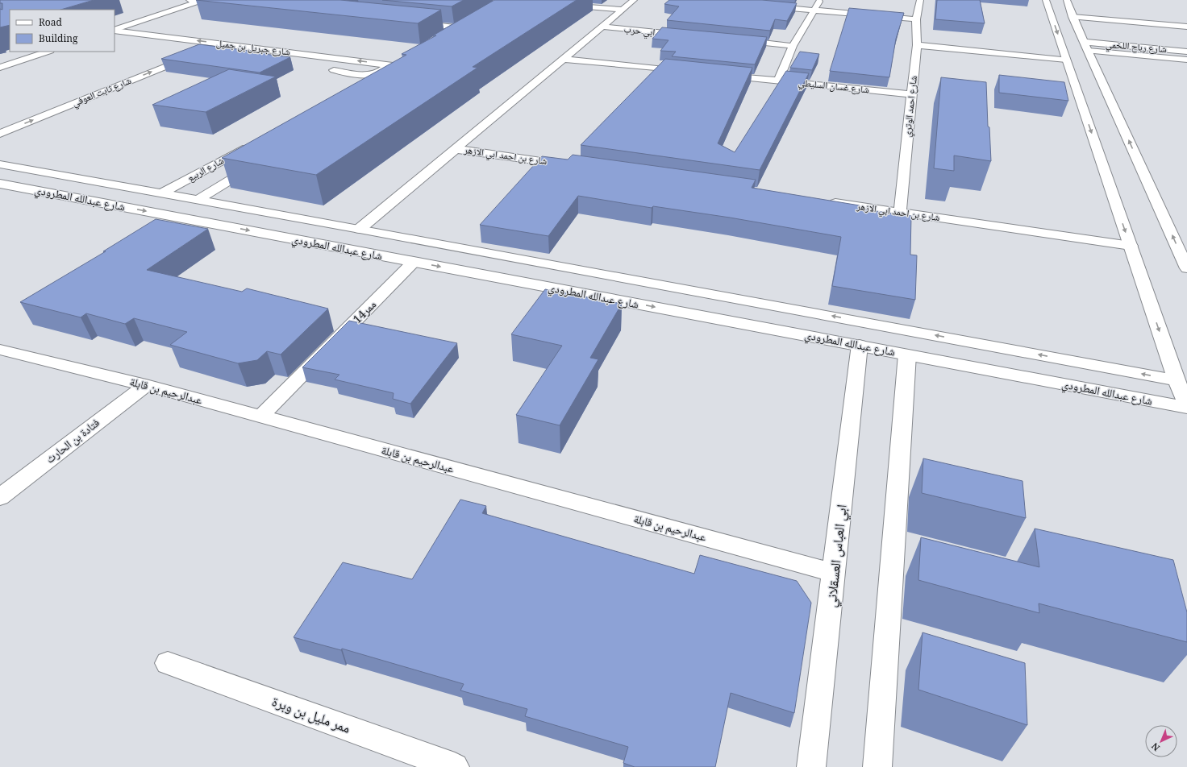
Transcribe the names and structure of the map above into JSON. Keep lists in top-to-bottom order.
{
  "streets": {
    "street": [
      "ابي حرب",
      "شارع رباح اللخمي",
      "شارع جبريل بن جميل",
      "شارع غسان السليطي",
      "شارع ثابت العوفي",
      "شارع احمد الوتري",
      "شارع بن احمد ابي الازهر",
      "شارع الربيع",
      "شارع عبدالله المطرودي",
      "ممر14",
      "عبدالرحيم بن قابلة",
      "فتادة بن الحارث",
      "ابي العباس العسقلاني",
      "ممر مليل بن وبرة"
    ]
  },
  "crossings": [
    ["شارع غسان السليطي", "شارع احمد الوتري"],
    ["شارع احمد الوتري", "شارع بن احمد ابي الازهر"],
    ["شارع الربيع", "شارع عبدالله المطرودي"],
    ["شارع عبدالله المطرودي", "ممر14"],
    ["شارع عبدالله المطرودي", "ابي العباس العسقلاني"],
    ["ممر14", "عبدالرحيم بن قابلة"],
    ["عبدالرحيم بن قابلة", "فتادة بن الحارث"],
    ["عبدالرحيم بن قابلة", "ابي العباس العسقلاني"]
  ],
  "legend": ["Road", "Building"],
  "north": "bottom left"
}
